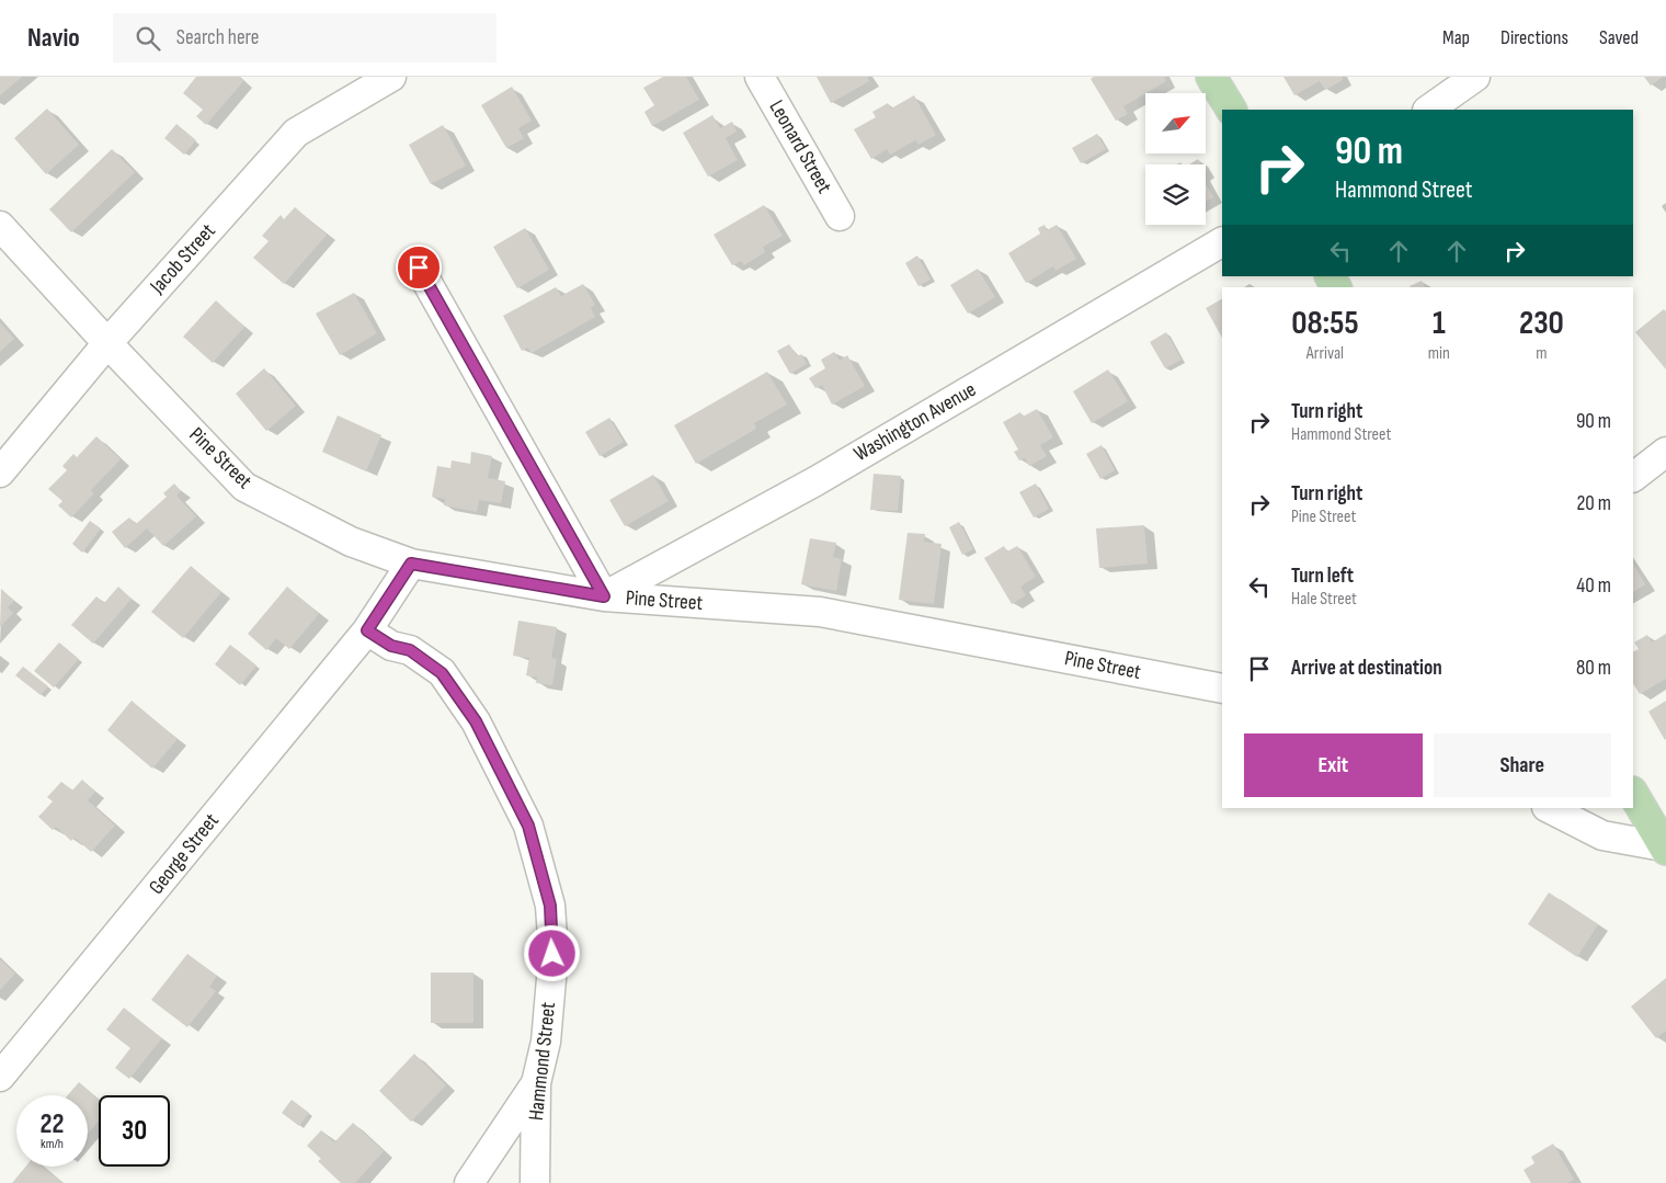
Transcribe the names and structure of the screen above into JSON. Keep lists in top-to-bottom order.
{
  "streets": {
    "street": [
      "Leonard Street",
      "Jacob Street",
      "Washington Avenue",
      "Pine Street",
      "George Street",
      "Hammond Street"
    ]
  },
  "crossings": [
    ["Jacob Street", "Pine Street"],
    ["Washington Avenue", "Pine Street"],
    ["George Street", "Hammond Street"]
  ],
  "north": "top right",
  "page": {
    "header": "Navio",
    "search": "Search here",
    "nav": ["Map", "Directions", "Saved"],
    "turn": ["90 m", "Hammond Street"],
    "eta": [
      "08:55",
      "Arrival",
      "1",
      "min",
      "230",
      "m"
    ],
    "list": [
      {
        "name": "Turn right",
        "note": "Hammond Street",
        "value": "90 m"
      },
      {
        "name": "Turn right",
        "note": "Pine Street",
        "value": "20 m"
      },
      {
        "name": "Turn left",
        "note": "Hale Street",
        "value": "40 m"
      },
      {
        "name": "Arrive at destination",
        "value": "80 m"
      }
    ],
    "buttons": ["Exit", "Share"],
    "speed": "22 km/h",
    "limit": "30"
  }
}
